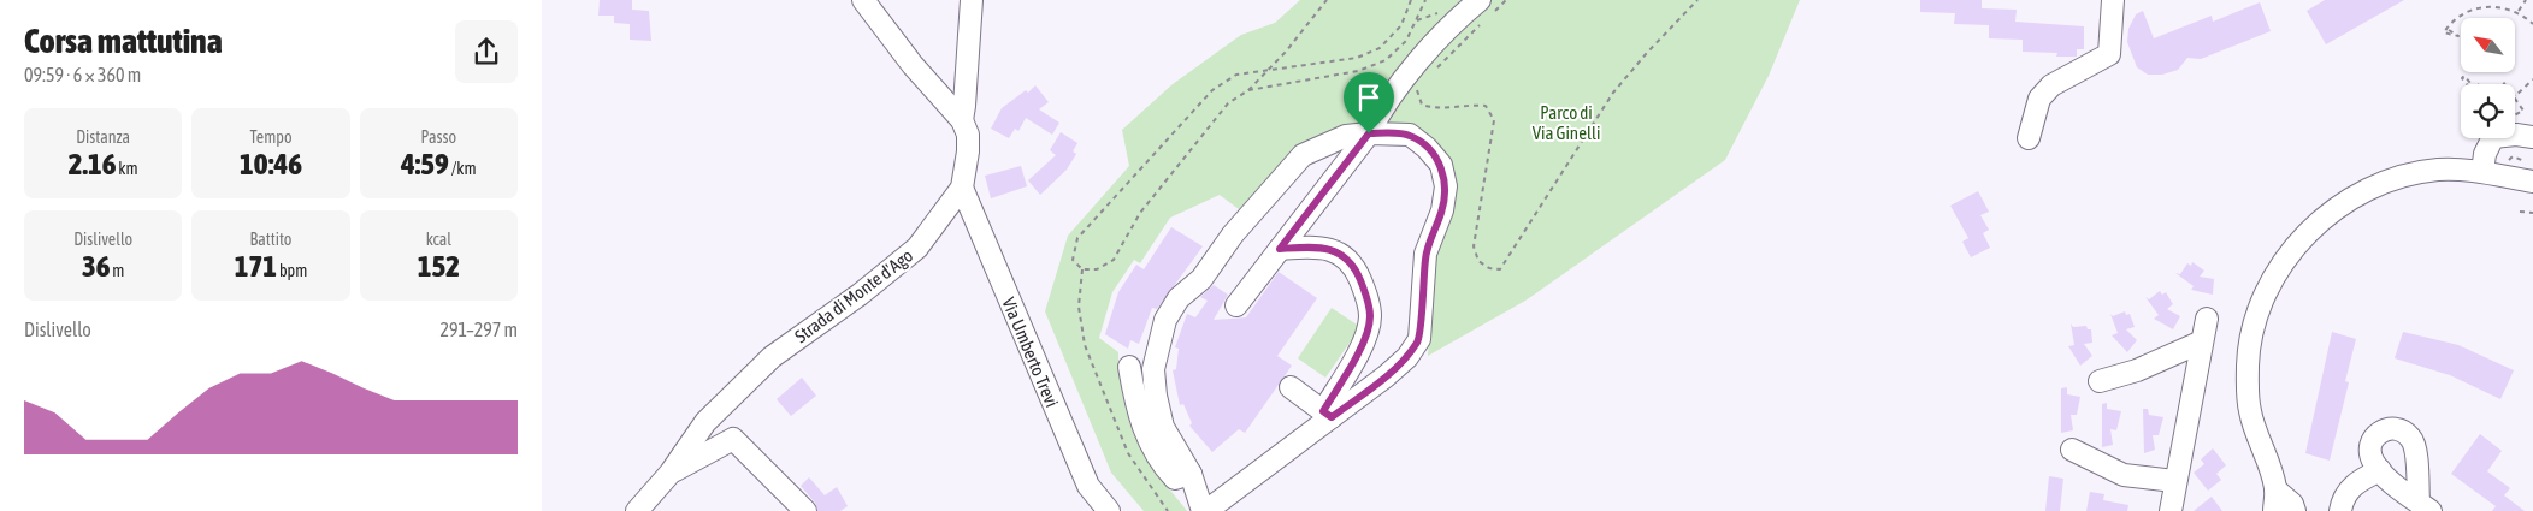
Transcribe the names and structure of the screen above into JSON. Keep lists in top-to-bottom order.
{
  "streets": {
    "street": ["Strada di Monte d'Ago", "Via Umberto Trevi"]
  },
  "crossings": [
    ["Strada di Monte d'Ago", "Via Umberto Trevi"]
  ],
  "parks": ["Parco di Via Ginelli"],
  "north": "top left",
  "page": {
    "heading": ["Corsa mattutina", "09:59 · 6 × 360 m"],
    "stats": [
      ["Distanza", "2.16 km"],
      ["Tempo", "10:46"],
      ["Passo", "4:59 /km"],
      ["Dislivello", "36 m"],
      ["Battito", "171 bpm"],
      ["kcal", "152"]
    ],
    "chart": ["Dislivello", "291–297 m"]
  }
}
